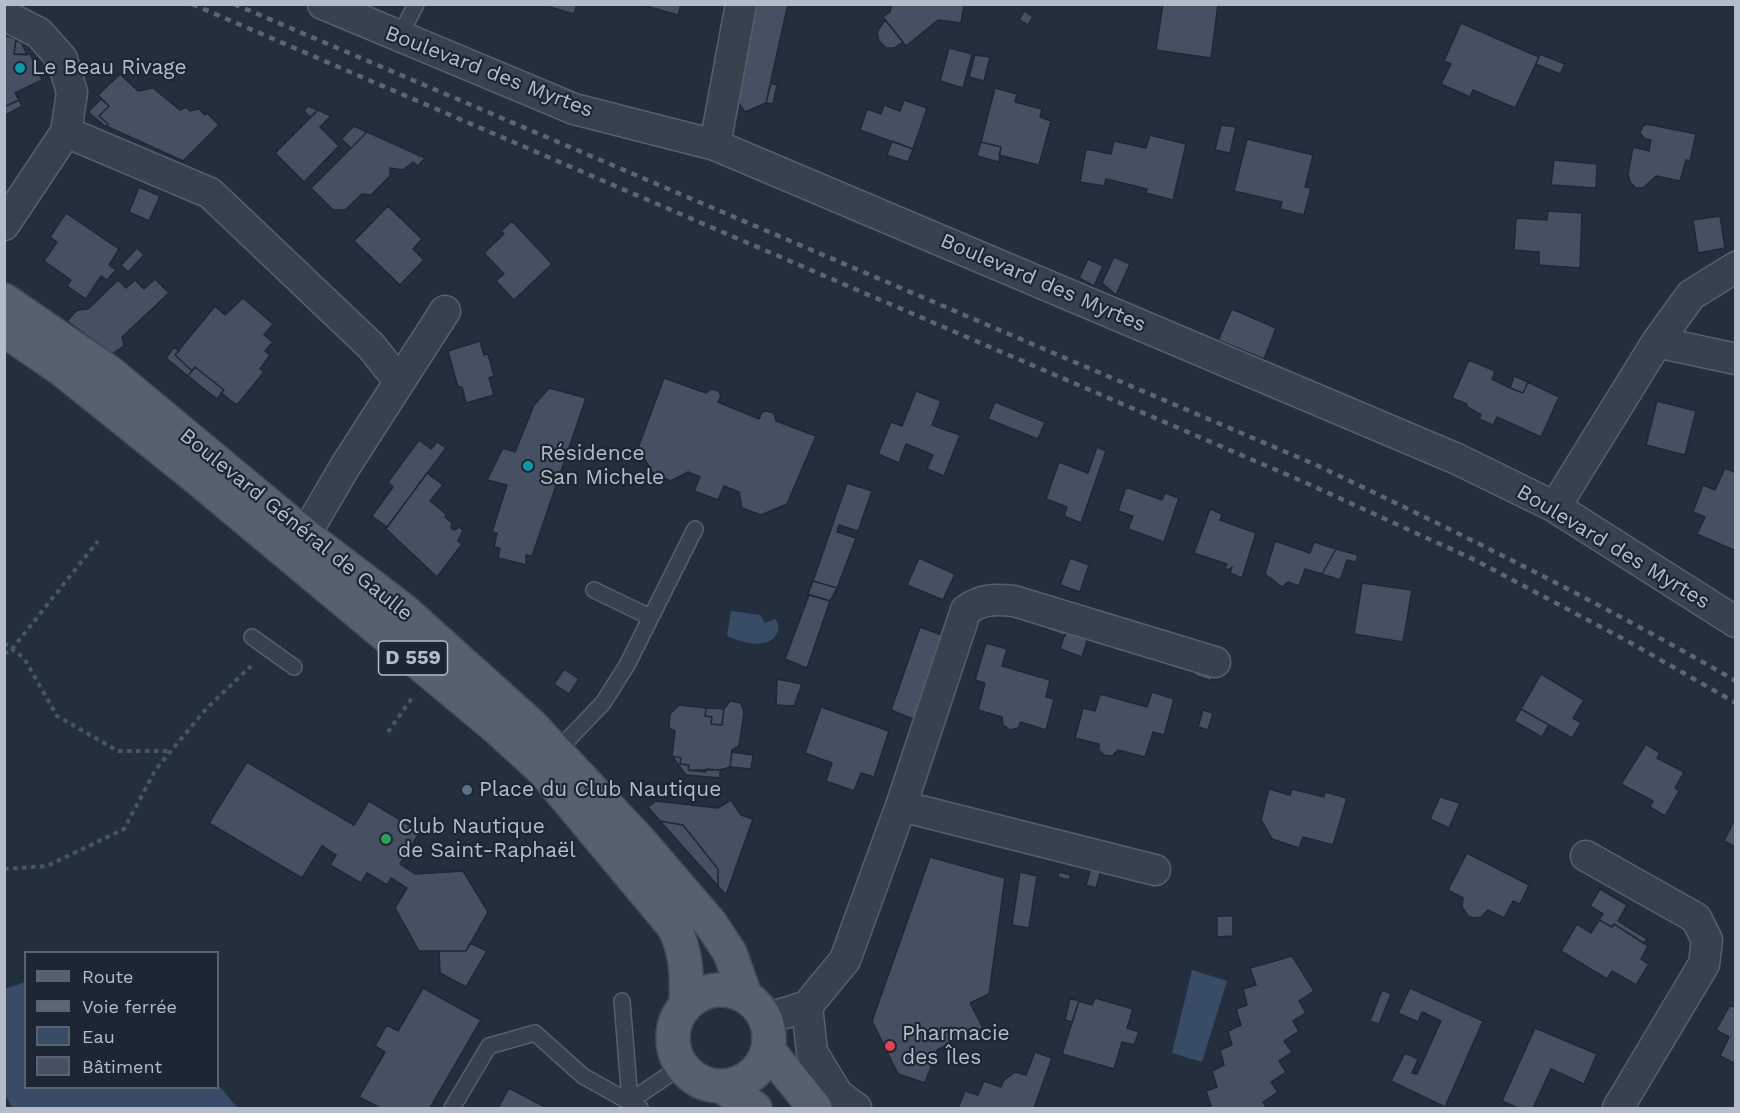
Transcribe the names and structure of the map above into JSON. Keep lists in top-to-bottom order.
{
  "streets": {
    "main road": ["Boulevard Général de Gaulle", "D 559"],
    "street": ["Boulevard des Myrtes"]
  },
  "crossings": [
    ["Boulevard Général de Gaulle", "D 559"]
  ],
  "places": [
    "Le Beau Rivage",
    "Résidence San Michele",
    "Place du Club Nautique",
    "Club Nautique de Saint-Raphaël",
    "Pharmacie des Îles"
  ],
  "legend": [
    "Route",
    "Voie ferrée",
    "Eau",
    "Bâtiment"
  ]
}
